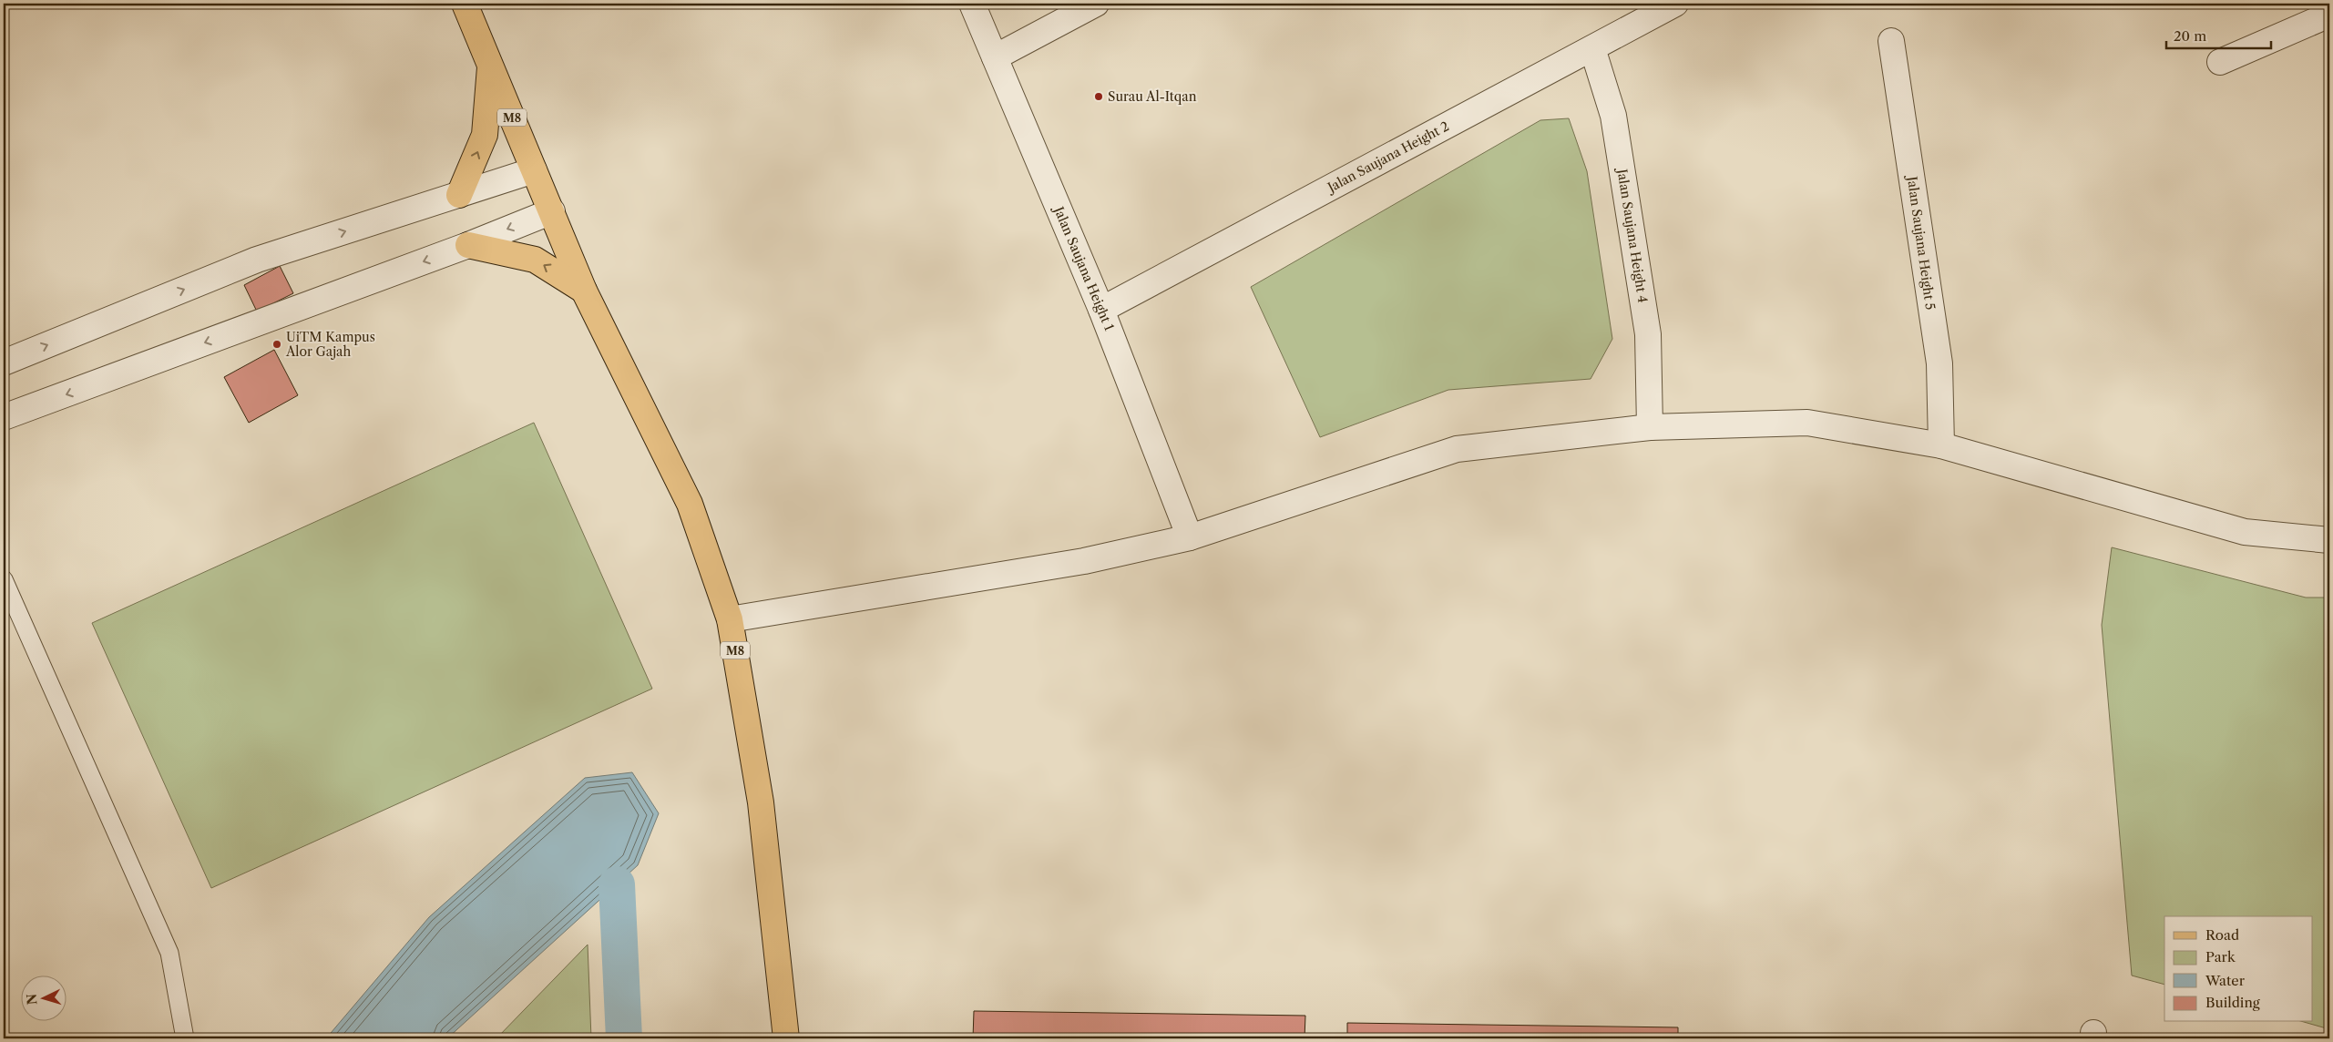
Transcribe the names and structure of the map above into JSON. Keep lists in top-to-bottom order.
{
  "streets": {
    "main road": ["M8"],
    "street": [
      "Jalan Saujana Height 2",
      "Jalan Saujana Height 4",
      "Jalan Saujana Height 5",
      "Jalan Saujana Height 1"
    ]
  },
  "crossings": [
    ["Jalan Saujana Height 2", "Jalan Saujana Height 4"],
    ["Jalan Saujana Height 2", "Jalan Saujana Height 1"]
  ],
  "places": ["Surau Al-Itqan", "UiTM Kampus Alor Gajah"],
  "legend": [
    "Road",
    "Park",
    "Water",
    "Building"
  ],
  "scale_bar": "20 m",
  "north": "left"
}
